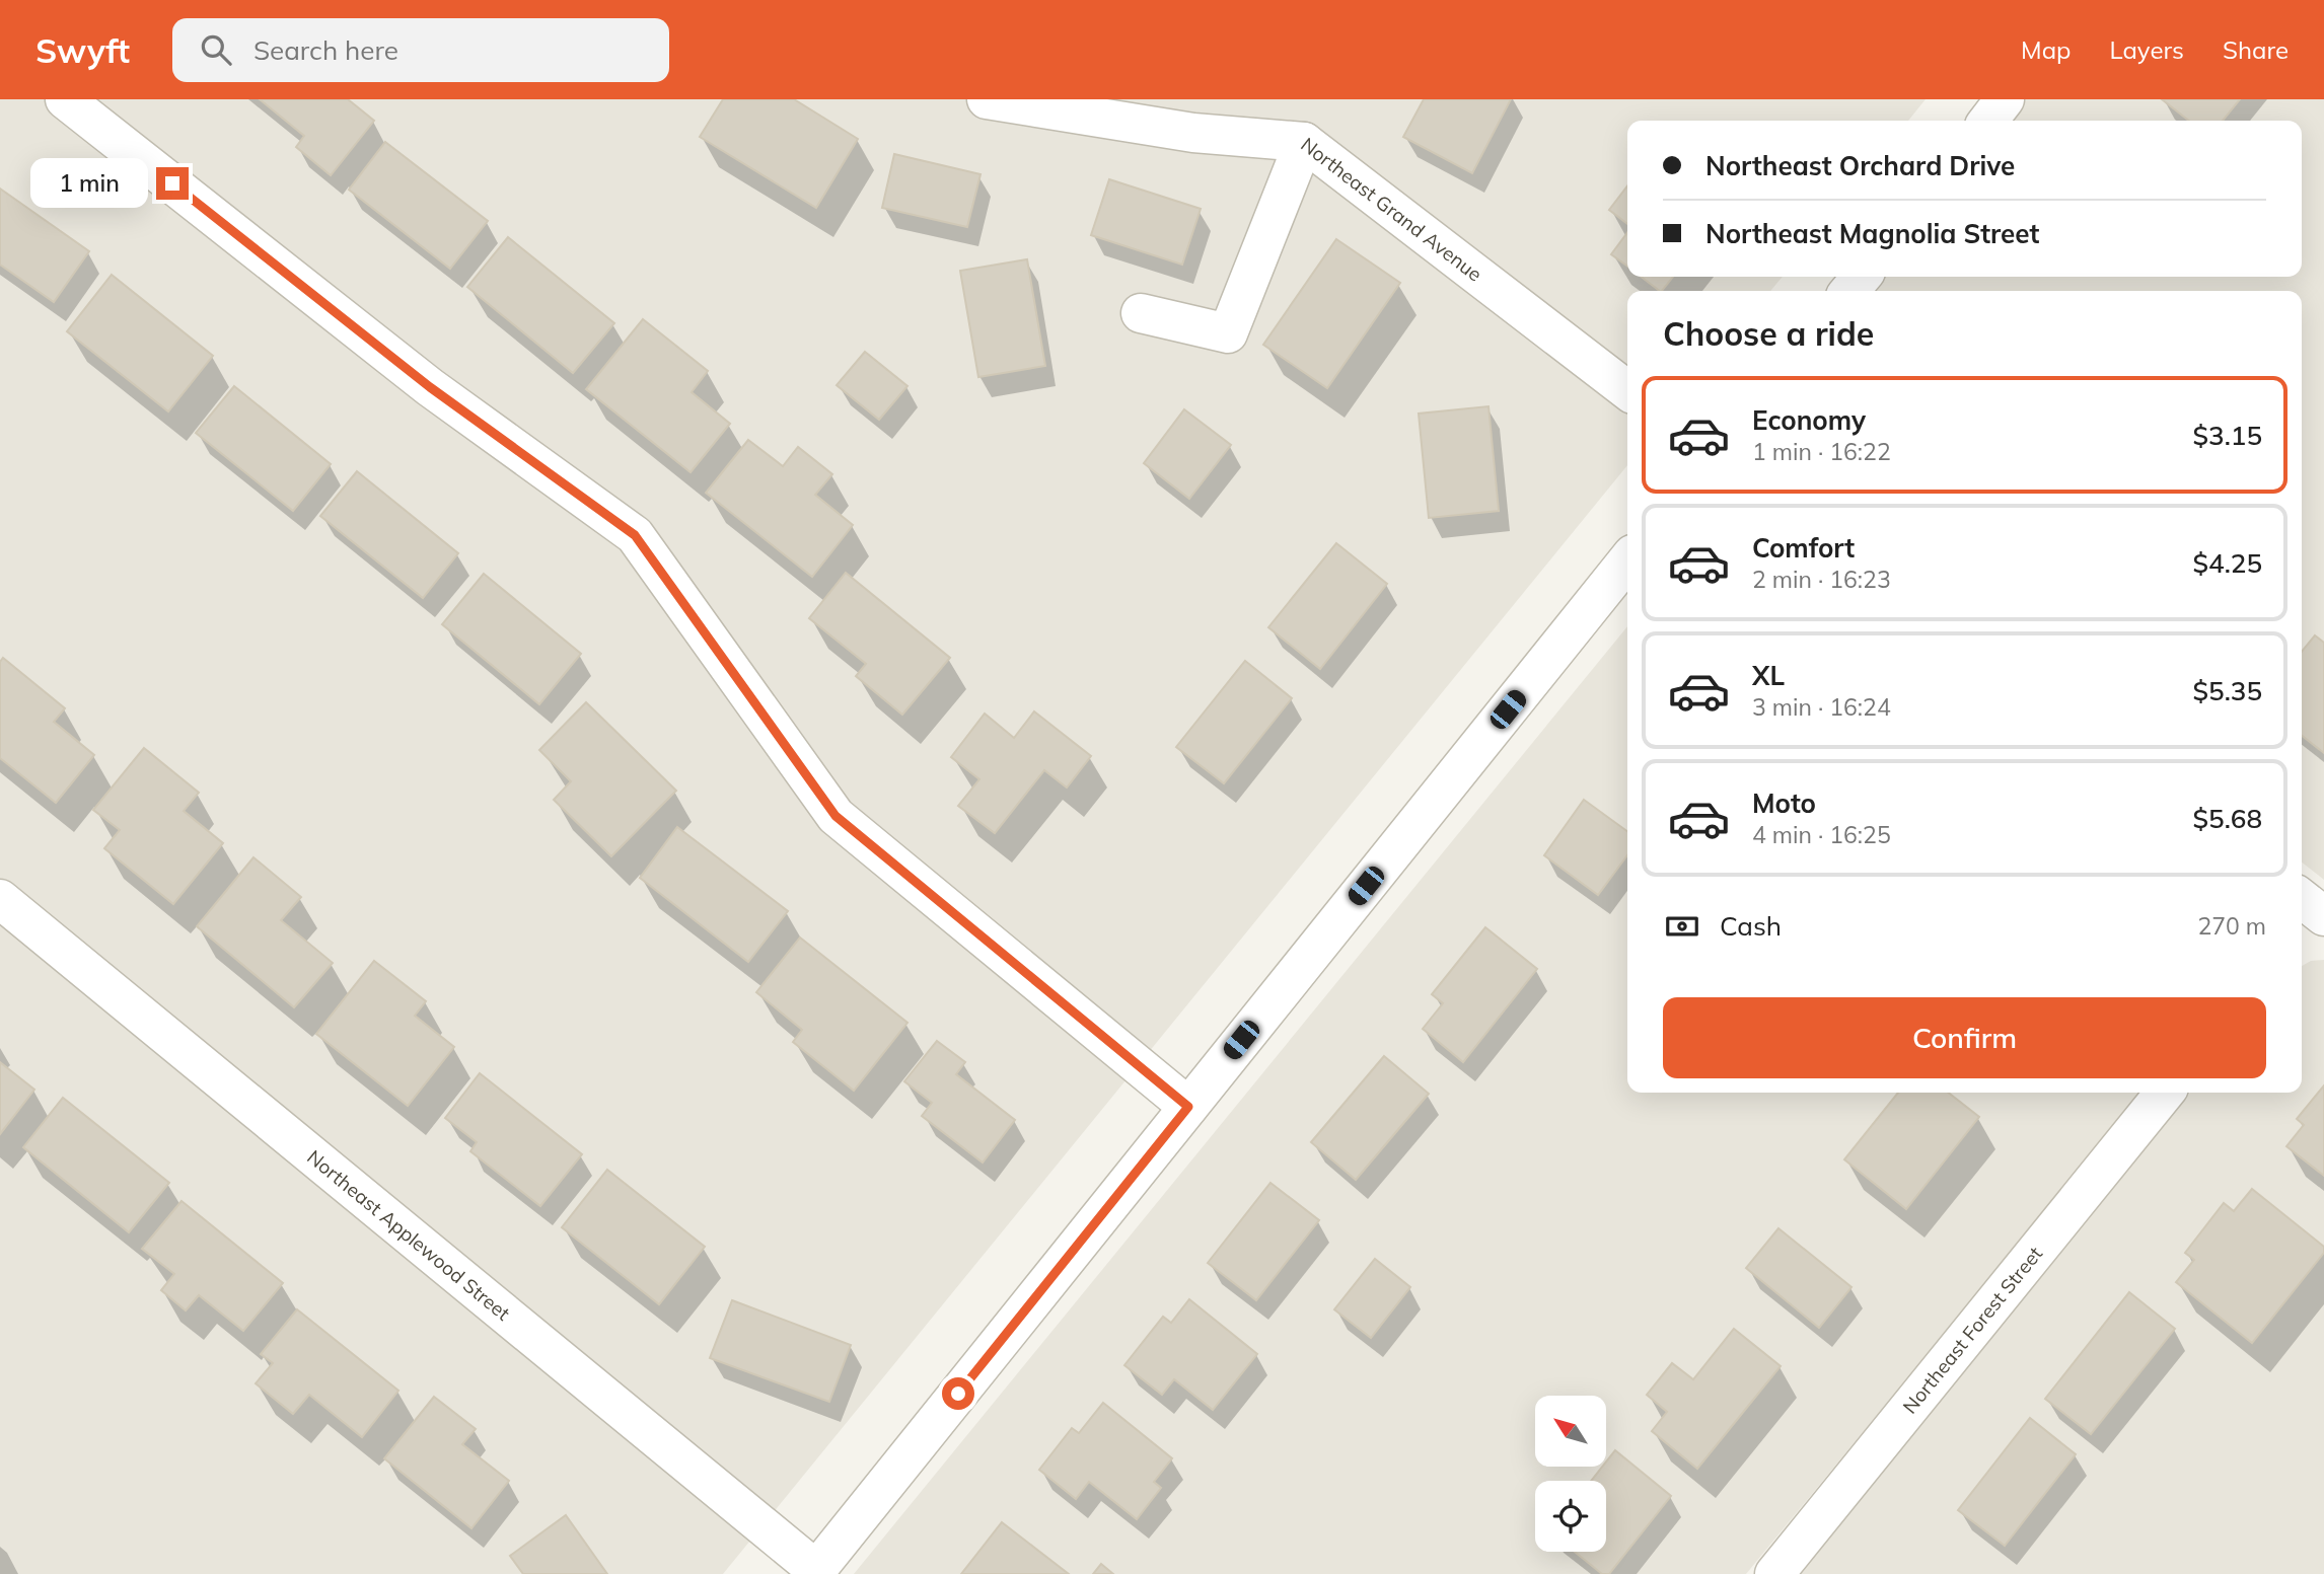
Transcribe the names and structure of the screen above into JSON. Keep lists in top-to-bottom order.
{
  "streets": {
    "street": ["Northeast Grand Avenue", "Northeast Applewood Street", "Northeast Forest Street"]
  },
  "north": "top left",
  "page": {
    "header": "Swyft",
    "search": "Search here",
    "nav": ["Map", "Layers", "Share"],
    "banner": ["Northeast Orchard Drive", "Northeast Magnolia Street"],
    "bubble": "1 min",
    "heading": "Choose a ride",
    "list": [
      {
        "name": "Economy",
        "note": "1 min · 16:22",
        "value": "$3.15"
      },
      {
        "name": "Comfort",
        "note": "2 min · 16:23",
        "value": "$4.25"
      },
      {
        "name": "XL",
        "note": "3 min · 16:24",
        "value": "$5.35"
      },
      {
        "name": "Moto",
        "note": "4 min · 16:25",
        "value": "$5.68"
      }
    ],
    "pay": ["Cash", "270 m"],
    "buttons": "Confirm"
  }
}
